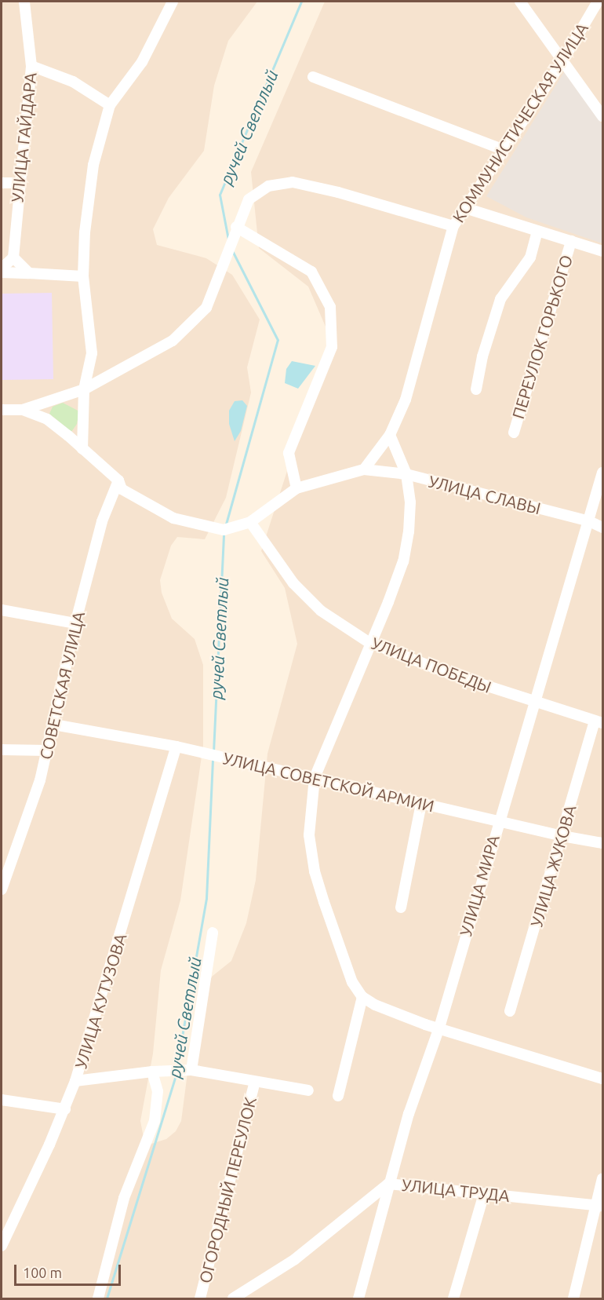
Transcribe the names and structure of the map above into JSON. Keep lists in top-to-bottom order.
{
  "streets": {
    "street": [
      "КОММУНИСТИЧЕСКАЯ УЛИЦА",
      "УЛИЦА ГАЙДАРА",
      "ПЕРЕУЛОК ГОРЬКОГО",
      "УЛИЦА СЛАВЫ",
      "УЛИЦА ПОБЕДЫ",
      "СОВЕТСКАЯ УЛИЦА",
      "УЛИЦА СОВЕТСКОЙ АРМИИ",
      "УЛИЦА ЖУКОВА",
      "УЛИЦА МИРА",
      "УЛИЦА КУТУЗОВА",
      "ОГОРОДНЫЙ ПЕРЕУЛОК",
      "УЛИЦА ТРУДА"
    ]
  },
  "crossings": [
    ["КОММУНИСТИЧЕСКАЯ УЛИЦА", "УЛИЦА СЛАВЫ"],
    ["УЛИЦА СЛАВЫ", "УЛИЦА МИРА"],
    ["УЛИЦА ПОБЕДЫ", "УЛИЦА ЖУКОВА"],
    ["УЛИЦА ПОБЕДЫ", "УЛИЦА МИРА"],
    ["СОВЕТСКАЯ УЛИЦА", "УЛИЦА СОВЕТСКОЙ АРМИИ"],
    ["УЛИЦА СОВЕТСКОЙ АРМИИ", "УЛИЦА ЖУКОВА"],
    ["УЛИЦА СОВЕТСКОЙ АРМИИ", "УЛИЦА МИРА"],
    ["УЛИЦА СОВЕТСКОЙ АРМИИ", "УЛИЦА КУТУЗОВА"],
    ["УЛИЦА МИРА", "УЛИЦА ТРУДА"]
  ],
  "water": ["ручей Светлый"],
  "scale_bar": "100 m"
}
